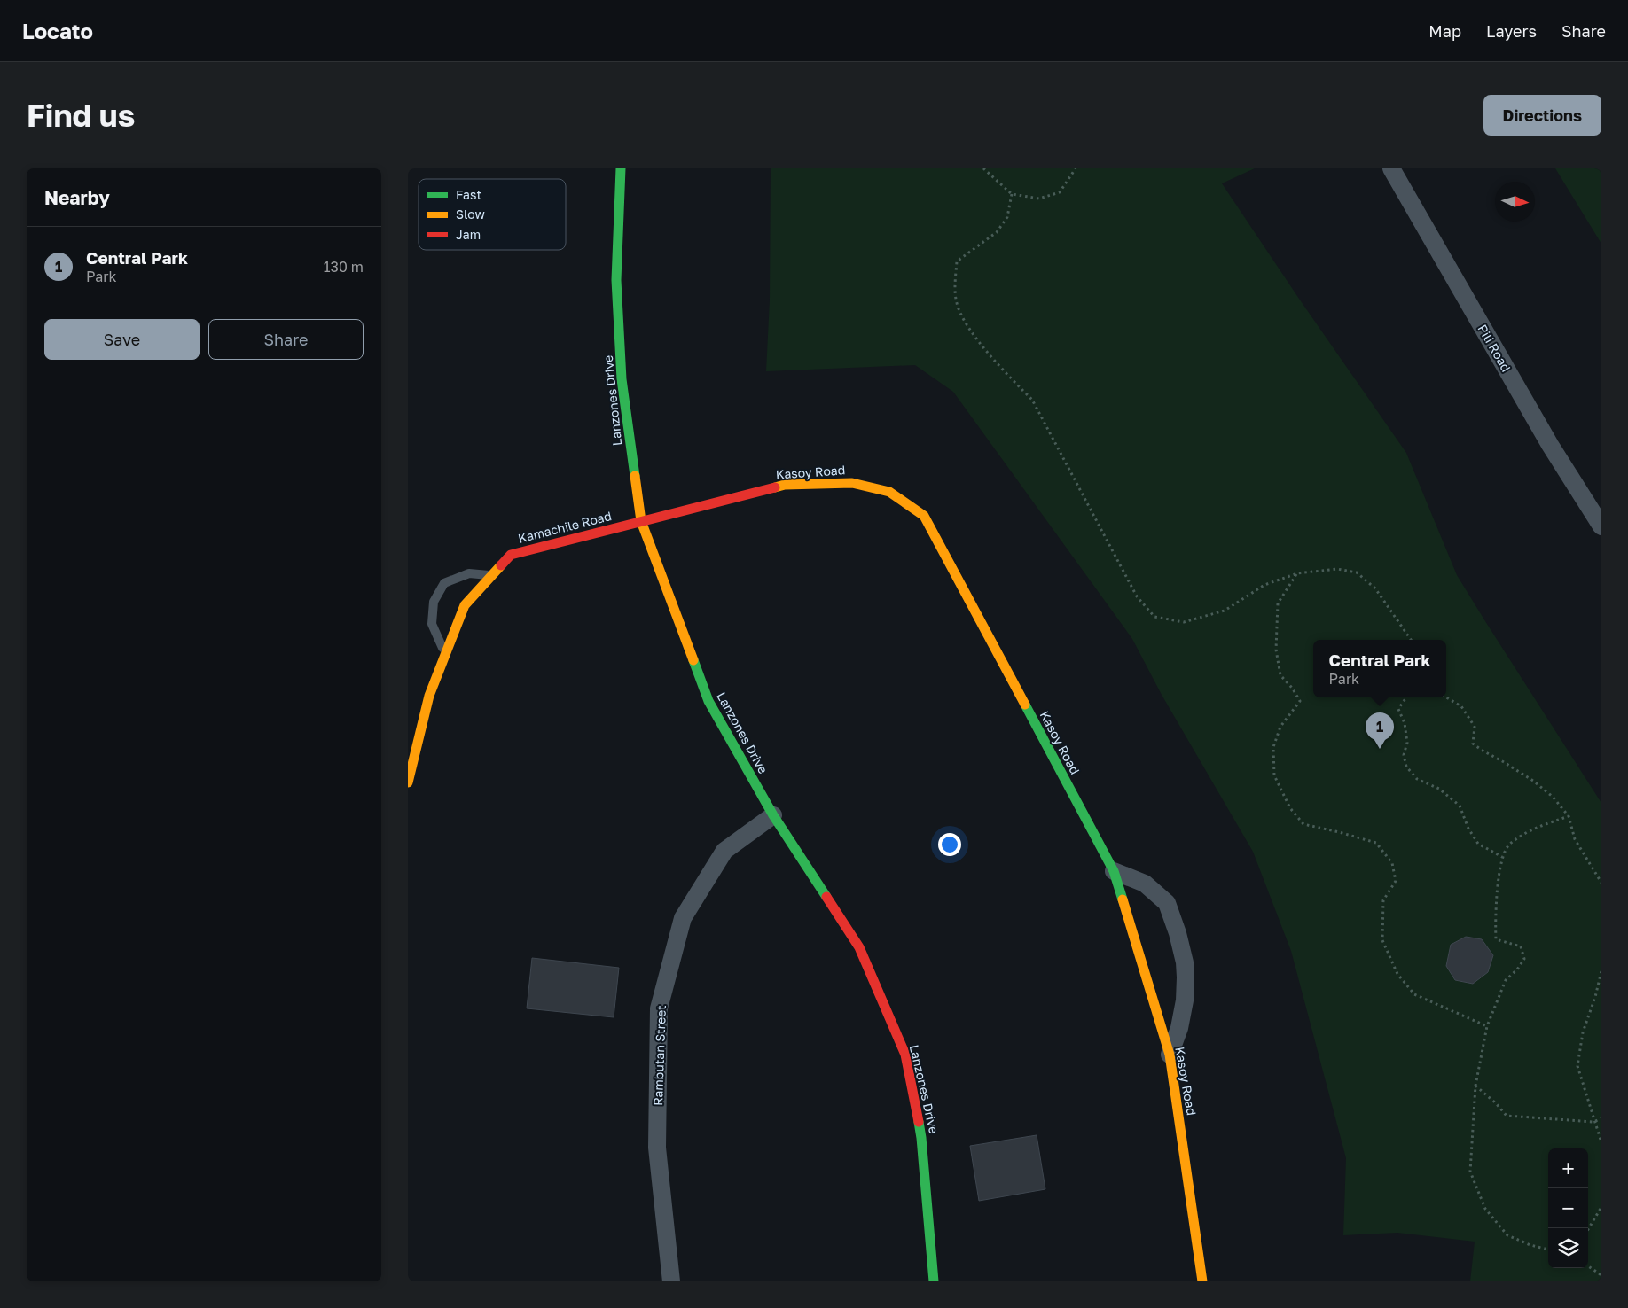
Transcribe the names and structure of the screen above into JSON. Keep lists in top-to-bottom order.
{
  "streets": {
    "street": [
      "Pili Road",
      "Lanzones Drive",
      "Kasoy Road",
      "Kamachile Road",
      "Rambutan Street"
    ]
  },
  "crossings": [
    ["Lanzones Drive", "Kasoy Road"],
    ["Lanzones Drive", "Kamachile Road"],
    ["Lanzones Drive", "Rambutan Street"],
    ["Kasoy Road", "Kamachile Road"]
  ],
  "legend": ["Fast", "Slow", "Jam"],
  "north": "right",
  "page": {
    "header": "Locato",
    "nav": ["Map", "Layers", "Share"],
    "buttons": [
      "Directions",
      ["Save", "Share"]
    ],
    "title": "Find us",
    "heading": "Nearby",
    "list": [
      {
        "mark": "1",
        "name": "Central Park",
        "note": "Park",
        "value": "130 m"
      }
    ],
    "popup": ["Central Park", "Park"],
    "pins": "1",
    "map_buttons": ["+", "−"]
  }
}
